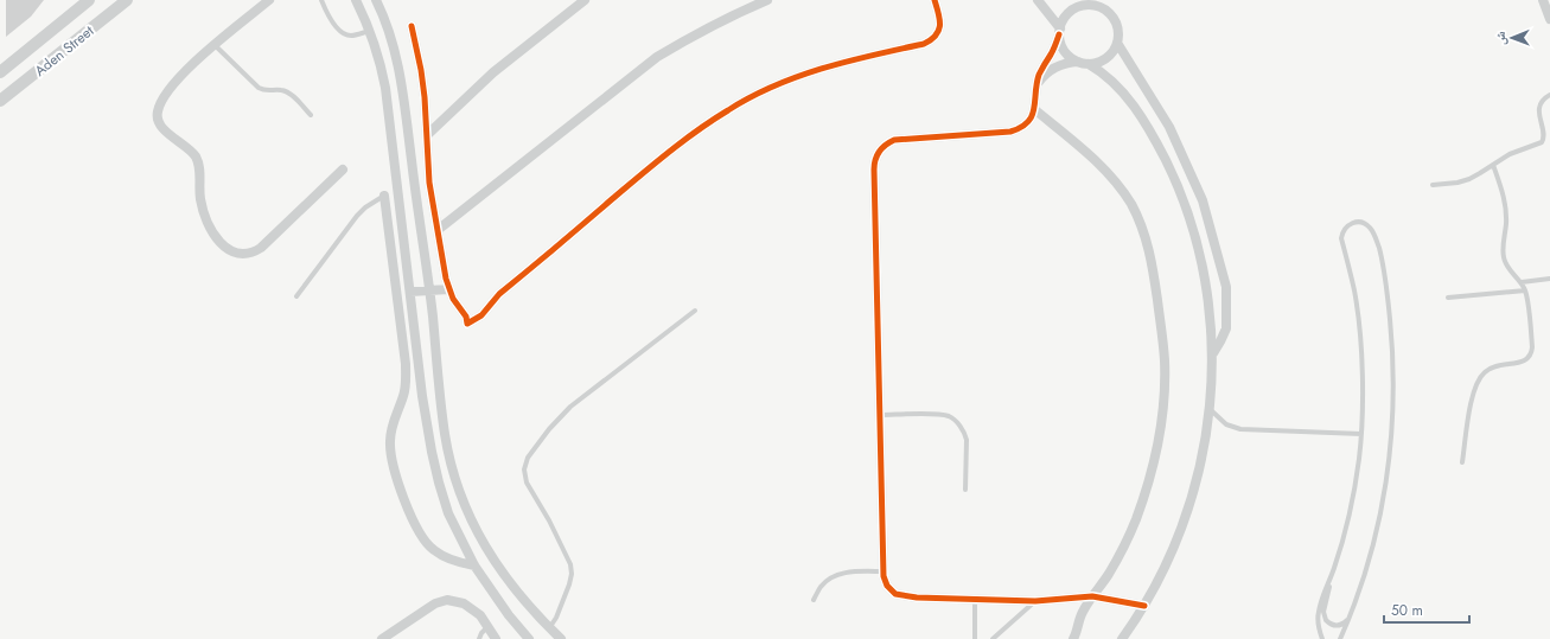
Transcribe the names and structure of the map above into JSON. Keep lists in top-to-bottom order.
{
  "streets": {
    "street": ["Aden Street"]
  },
  "scale_bar": "50 m",
  "north": "left"
}
